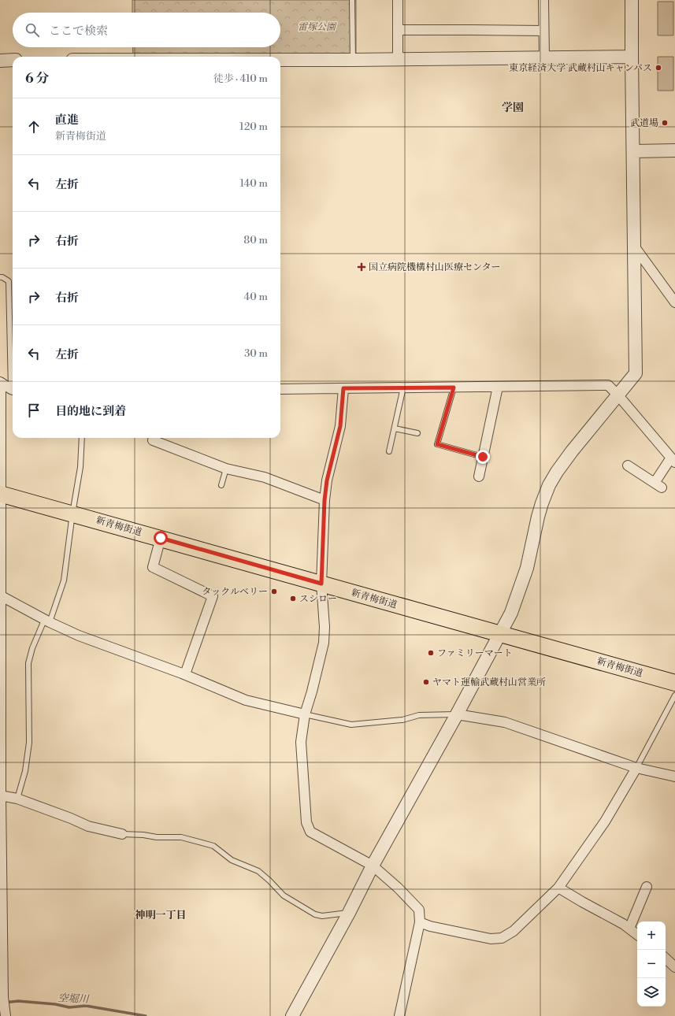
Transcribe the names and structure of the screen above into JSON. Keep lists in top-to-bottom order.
{
  "streets": {
    "main road": ["新青梅街道"]
  },
  "districts": ["学園", "神明一丁目"],
  "water": ["空堀川"],
  "parks": ["雷塚公園"],
  "places": {
    "other": [
      "東京経済大学 武蔵村山キャンパス",
      "武道場",
      "タックルベリー",
      "スシロー",
      "ファミリーマート",
      "ヤマト運輸武蔵村山営業所"
    ],
    "health": ["国立病院機構村山医療センター"]
  },
  "page": {
    "search": "ここで検索",
    "heading": ["6 分", "徒歩 · 410 m"],
    "list": [
      ["直進", "新青梅街道", "120 m"],
      ["左折", "140 m"],
      ["右折", "80 m"],
      ["右折", "40 m"],
      ["左折", "30 m"],
      "目的地に到着"
    ],
    "map_buttons": ["+", "−"]
  }
}
